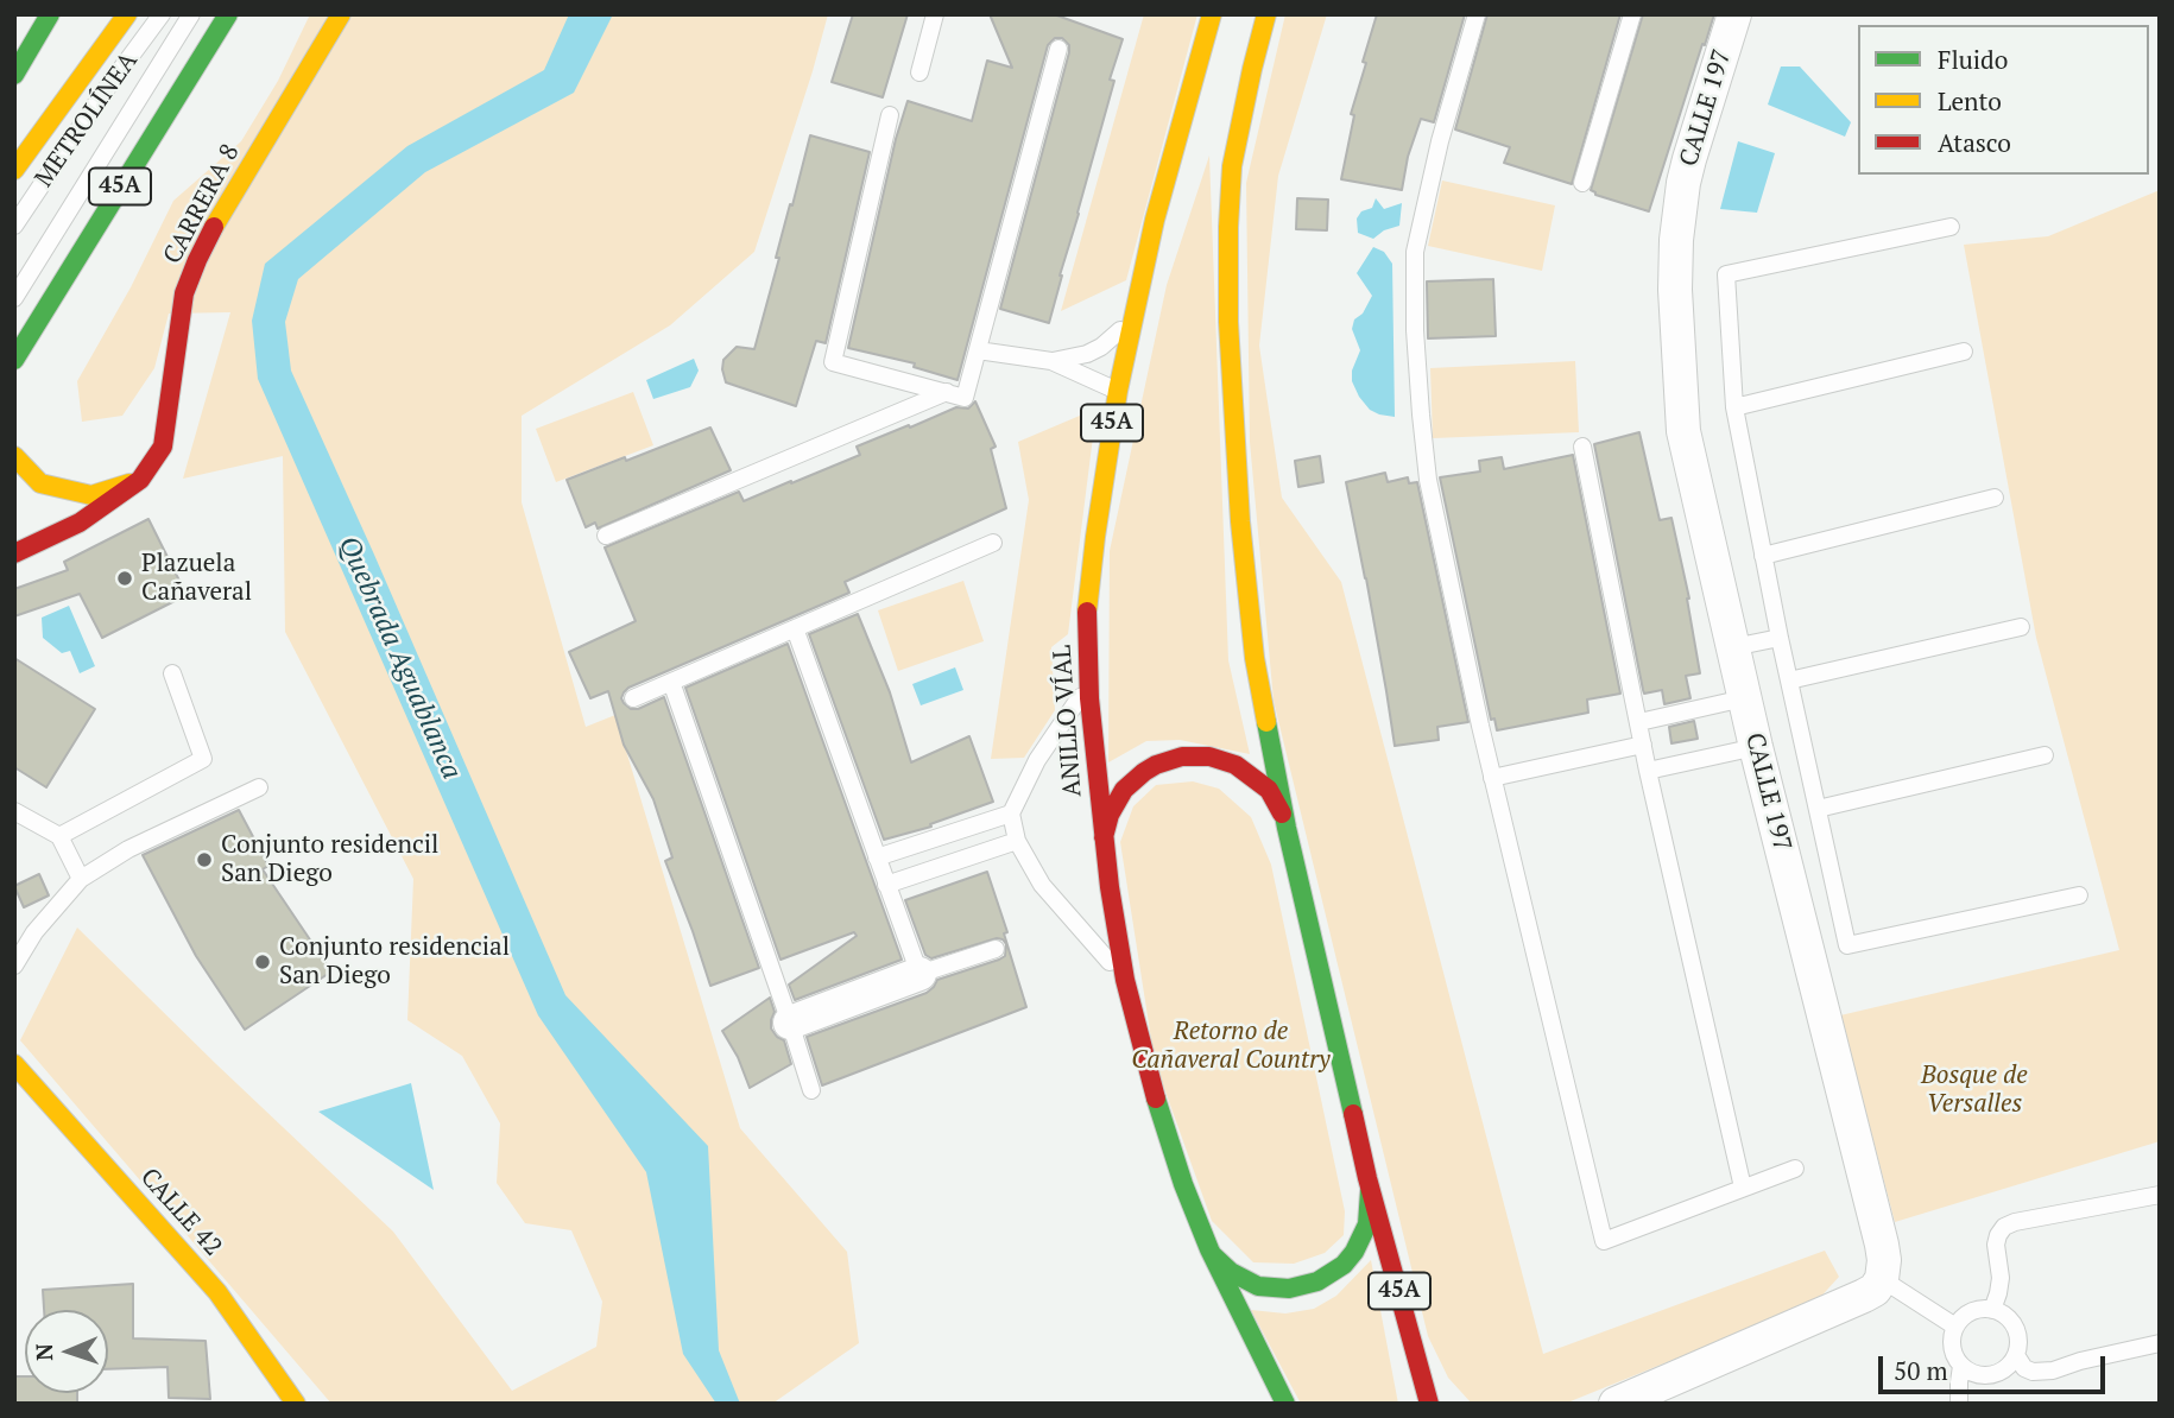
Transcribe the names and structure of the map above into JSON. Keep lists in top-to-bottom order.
{
  "streets": {
    "main road": [
      "45A",
      "CARRERA 8",
      "ANILLO VÍAL",
      "CALLE 42"
    ],
    "street": ["CALLE 197"],
    "lane": ["METROLÍNEA"]
  },
  "water": ["Quebrada Aguablanca"],
  "parks": ["Retorno de Cañaveral Country", "Bosque de Versalles"],
  "places": ["Plazuela Cañaveral", "Conjunto residencil San Diego", "Conjunto residencial San Diego"],
  "legend": ["Fluido", "Lento", "Atasco"],
  "scale_bar": "50 m",
  "north": "left"
}
